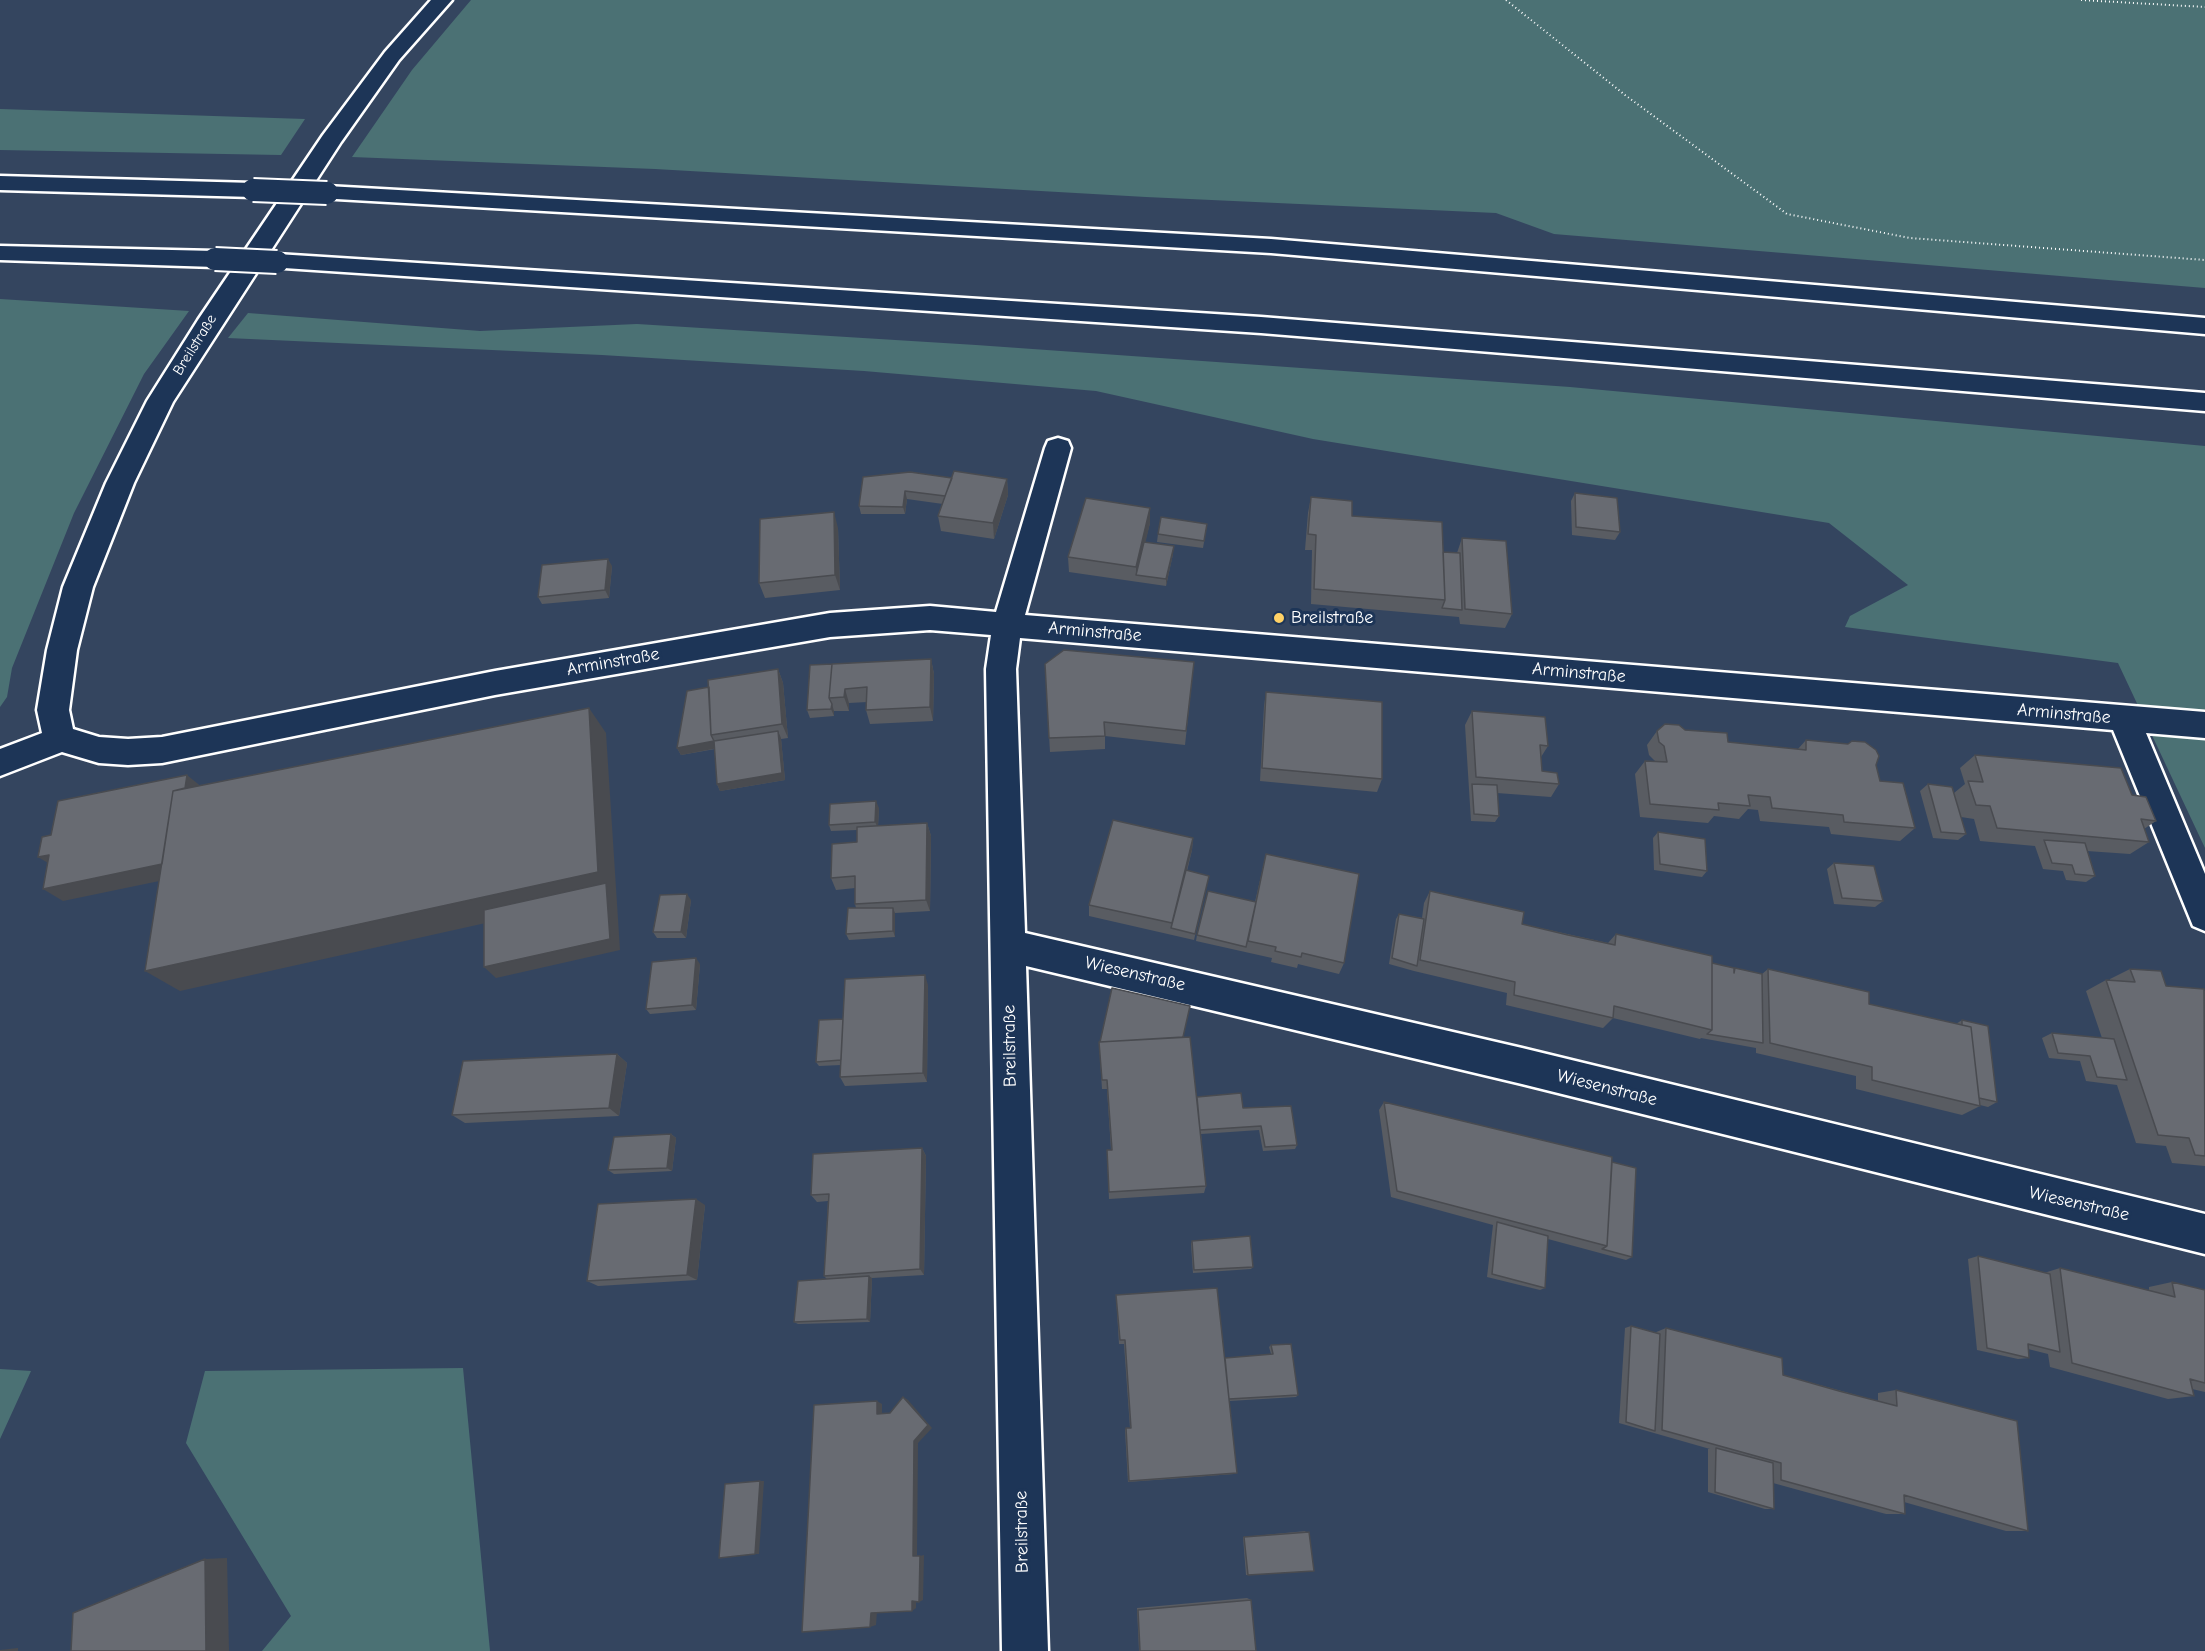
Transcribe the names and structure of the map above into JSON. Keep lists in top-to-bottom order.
{
  "streets": {
    "main road": ["Breilstraße", "Arminstraße", "Wiesenstraße"]
  },
  "crossings": [
    ["Breilstraße", "Arminstraße"],
    ["Breilstraße", "Wiesenstraße"]
  ],
  "places": ["Breilstraße"]
}
